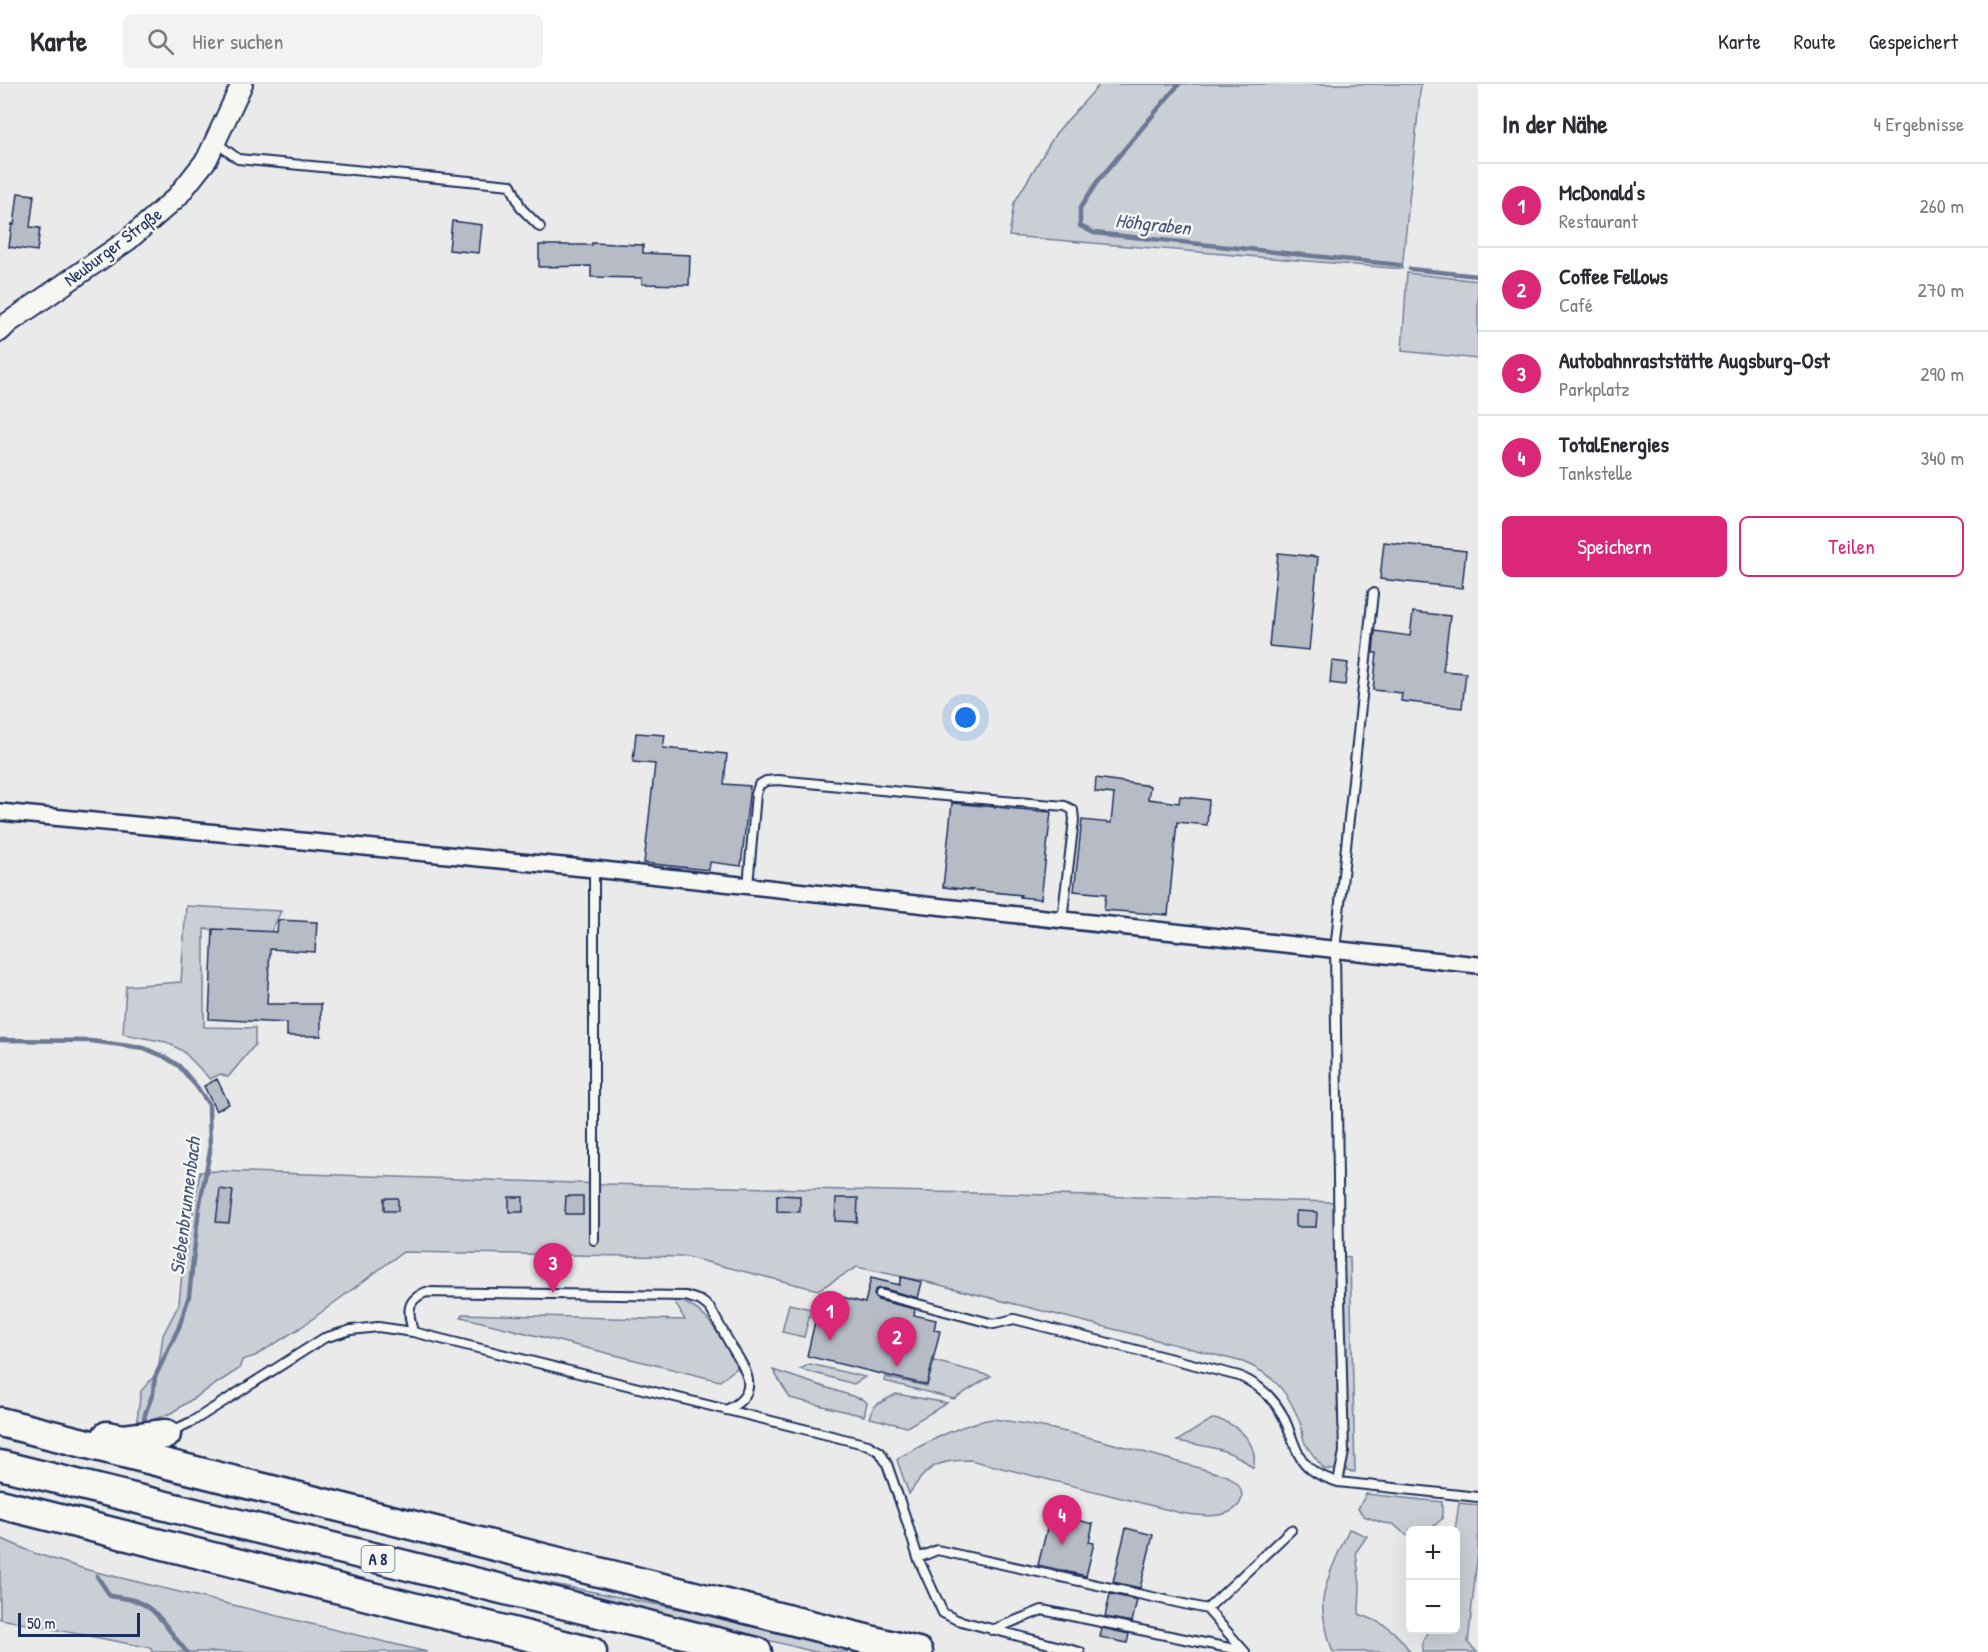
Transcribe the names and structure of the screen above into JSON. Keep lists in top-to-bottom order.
{
  "streets": {
    "highway": ["A 8"],
    "street": ["Neuburger Straße"]
  },
  "water": ["Höhgraben", "Siebenbrunnenbach"],
  "scale_bar": "50 m",
  "page": {
    "header": "Karte",
    "search": "Hier suchen",
    "nav": ["Karte", "Route", "Gespeichert"],
    "heading": ["In der Nähe", "4 Ergebnisse"],
    "list": [
      {
        "mark": "1",
        "name": "McDonald's",
        "note": "Restaurant",
        "value": "260 m"
      },
      {
        "mark": "2",
        "name": "Coffee Fellows",
        "note": "Café",
        "value": "270 m"
      },
      {
        "mark": "3",
        "name": "Autobahnraststätte Augsburg-Ost",
        "note": "Parkplatz",
        "value": "290 m"
      },
      {
        "mark": "4",
        "name": "TotalEnergies",
        "note": "Tankstelle",
        "value": "340 m"
      }
    ],
    "buttons": ["Speichern", "Teilen"],
    "pins": [
      "3",
      "1",
      "2",
      "4"
    ],
    "map_buttons": ["+", "−"],
    "scale": "50 m"
  }
}
